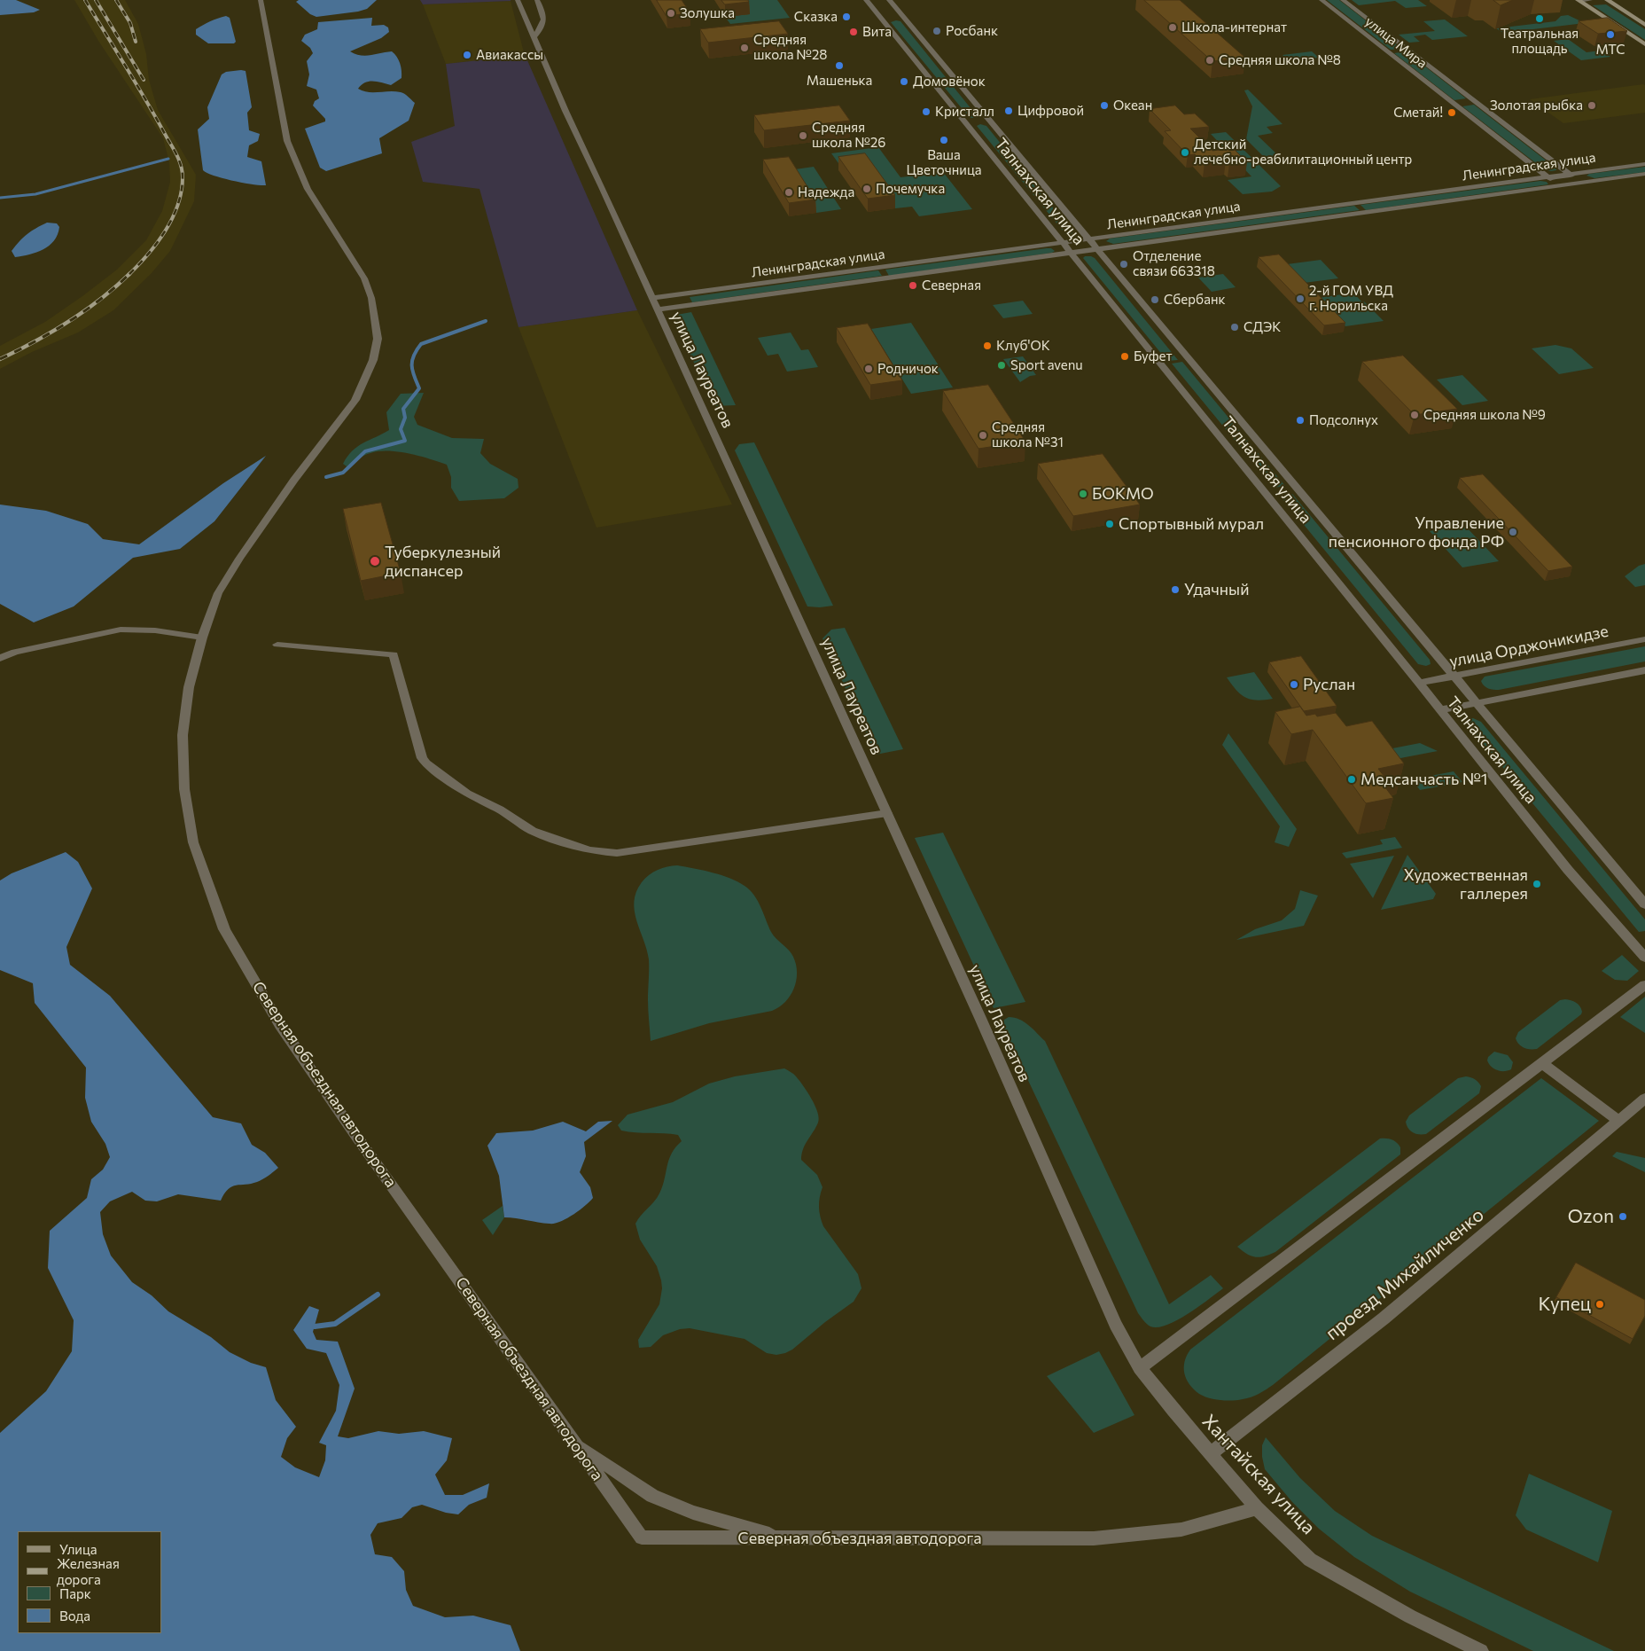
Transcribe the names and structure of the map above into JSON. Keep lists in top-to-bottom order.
{
  "streets": {
    "street": [
      "улица Мира",
      "Ленинградская улица",
      "Талнахская улица",
      "улица Лауреатов",
      "улица Орджоникидзе",
      "Северная объездная автодорога",
      "проезд Михайличенко",
      "Хантайская улица"
    ]
  },
  "crossings": [
    ["улица Мира", "Ленинградская улица"],
    ["Ленинградская улица", "Талнахская улица"],
    ["Ленинградская улица", "улица Лауреатов"],
    ["Талнахская улица", "улица Орджоникидзе"],
    ["улица Лауреатов", "Хантайская улица"],
    ["Северная объездная автодорога", "Хантайская улица"],
    ["проезд Михайличенко", "Хантайская улица"]
  ],
  "places": [
    "Золушка",
    "Сказка",
    "Театральная площадь",
    "Школа-интернат",
    "Росбанк",
    "Вита",
    "МТС",
    "Средняя школа №28",
    "Авиакассы",
    "Средняя школа №8",
    "Машенька",
    "Домовёнок",
    "Океан",
    "Золотая рыбка",
    "Цифровой",
    "Кристалл",
    "Сметай!",
    "Средняя школа №26",
    "Ваша Цветочница",
    "Детский лечебно-реабилитационный центр",
    "Почемучка",
    "Надежда",
    "Отделение связи 663318",
    "Северная",
    "2-й ГОМ УВД г. Норильска",
    "Сбербанк",
    "СДЭК",
    "Клуб'ОК",
    "Буфет",
    "Sport avenu",
    "Родничок",
    "Средняя школа №9",
    "Подсолнух",
    "Средняя школа №31",
    "БОКМО",
    "Спортывный мурал",
    "Управление пенсионного фонда РФ",
    "Туберкулезный диспансер",
    "Удачный",
    "Руслан",
    "Медсанчасть №1",
    "Художественная галлерея",
    "Ozon",
    "Купец"
  ],
  "legend": [
    "Улица",
    "Железная дорога",
    "Парк",
    "Вода"
  ]
}
